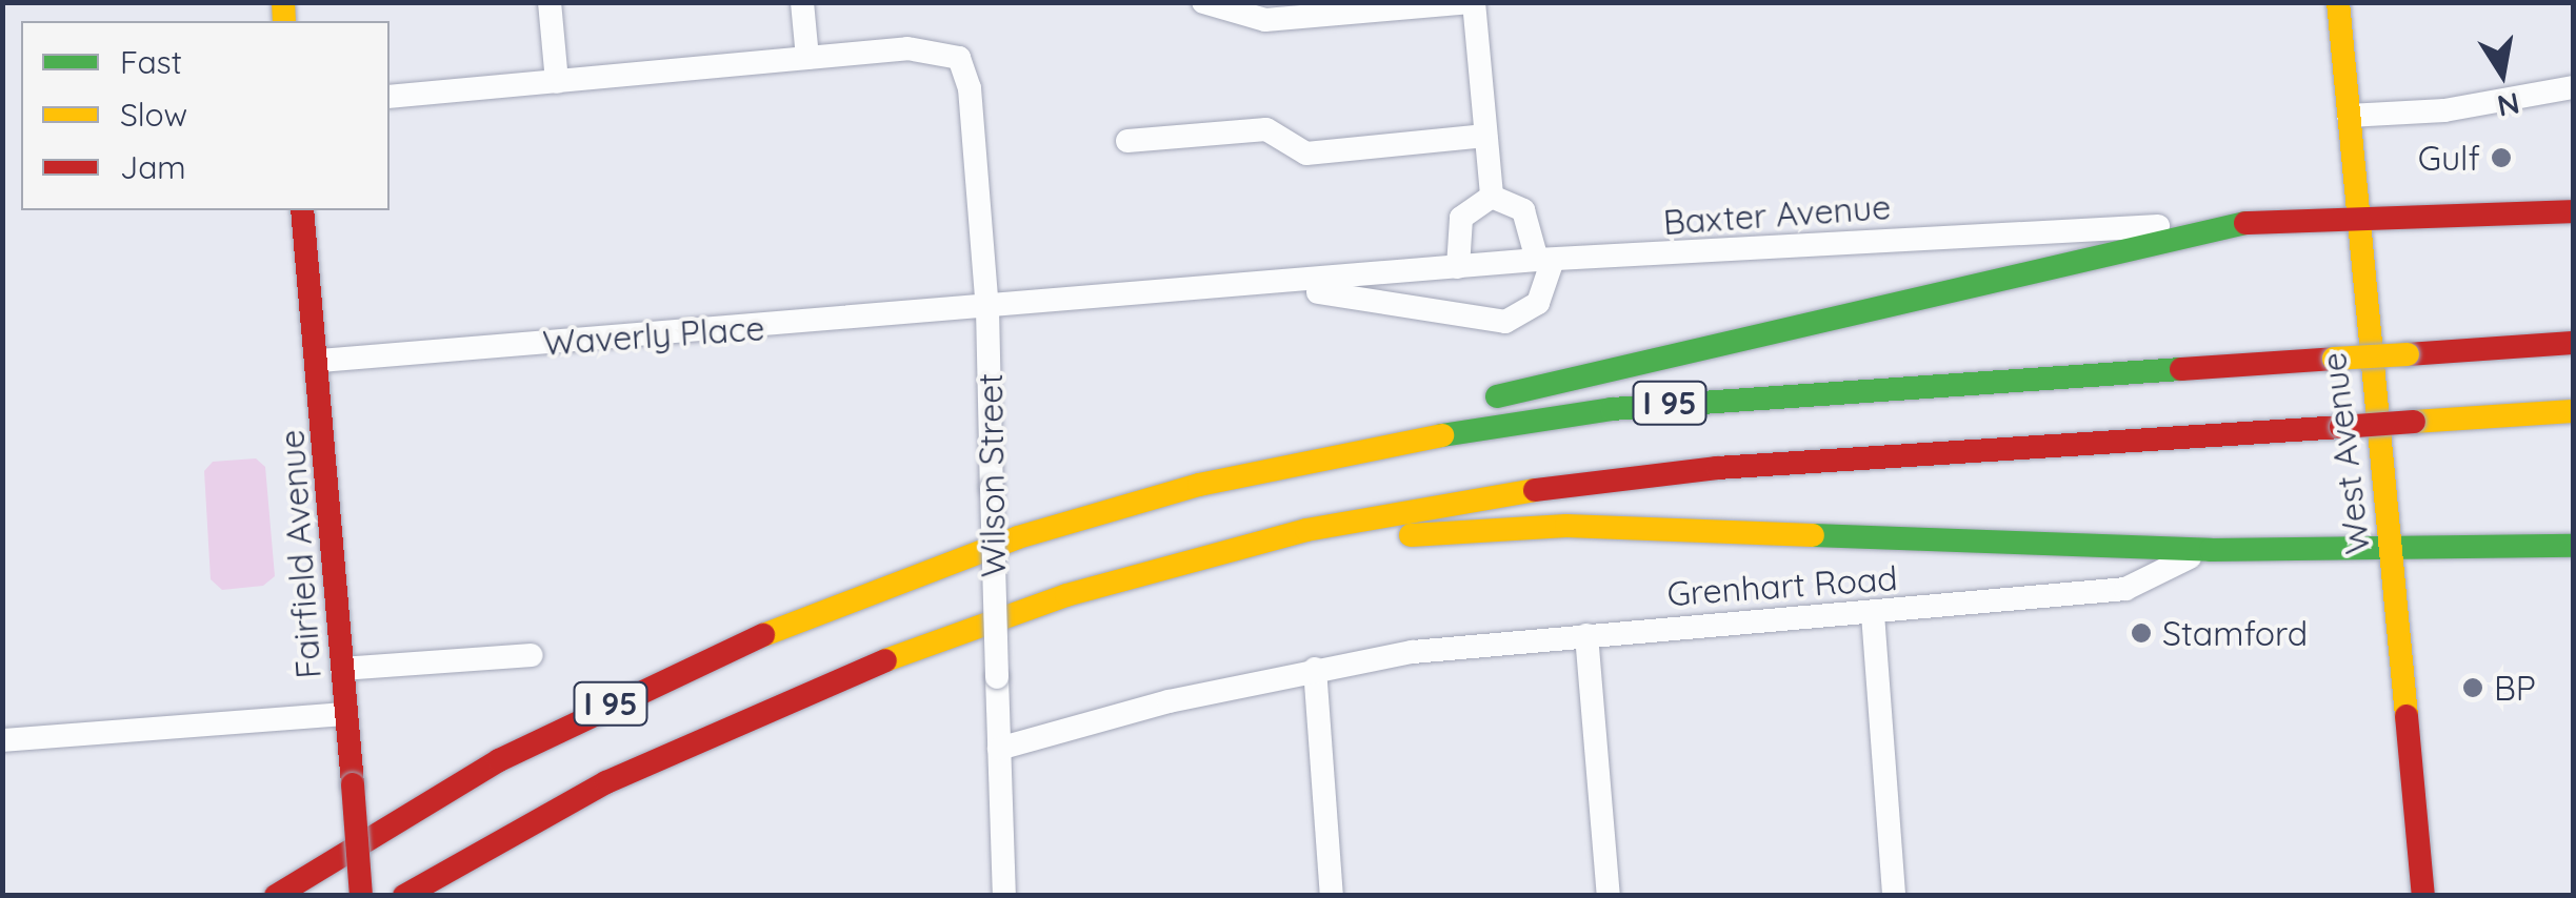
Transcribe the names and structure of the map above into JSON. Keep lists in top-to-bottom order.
{
  "streets": {
    "main road": [
      "Baxter Avenue",
      "I 95",
      "West Avenue",
      "Fairfield Avenue",
      "Grenhart Road"
    ],
    "street": ["Waverly Place", "Wilson Street"]
  },
  "crossings": [
    ["Baxter Avenue", "Waverly Place"],
    ["Baxter Avenue", "West Avenue"],
    ["Baxter Avenue", "Wilson Street"],
    ["Waverly Place", "Wilson Street"],
    ["Waverly Place", "Fairfield Avenue"],
    ["West Avenue", "Grenhart Road"],
    ["Wilson Street", "Grenhart Road"]
  ],
  "places": ["Gulf", "Stamford", "BP"],
  "legend": ["Fast", "Slow", "Jam"],
  "north": "bottom"
}
